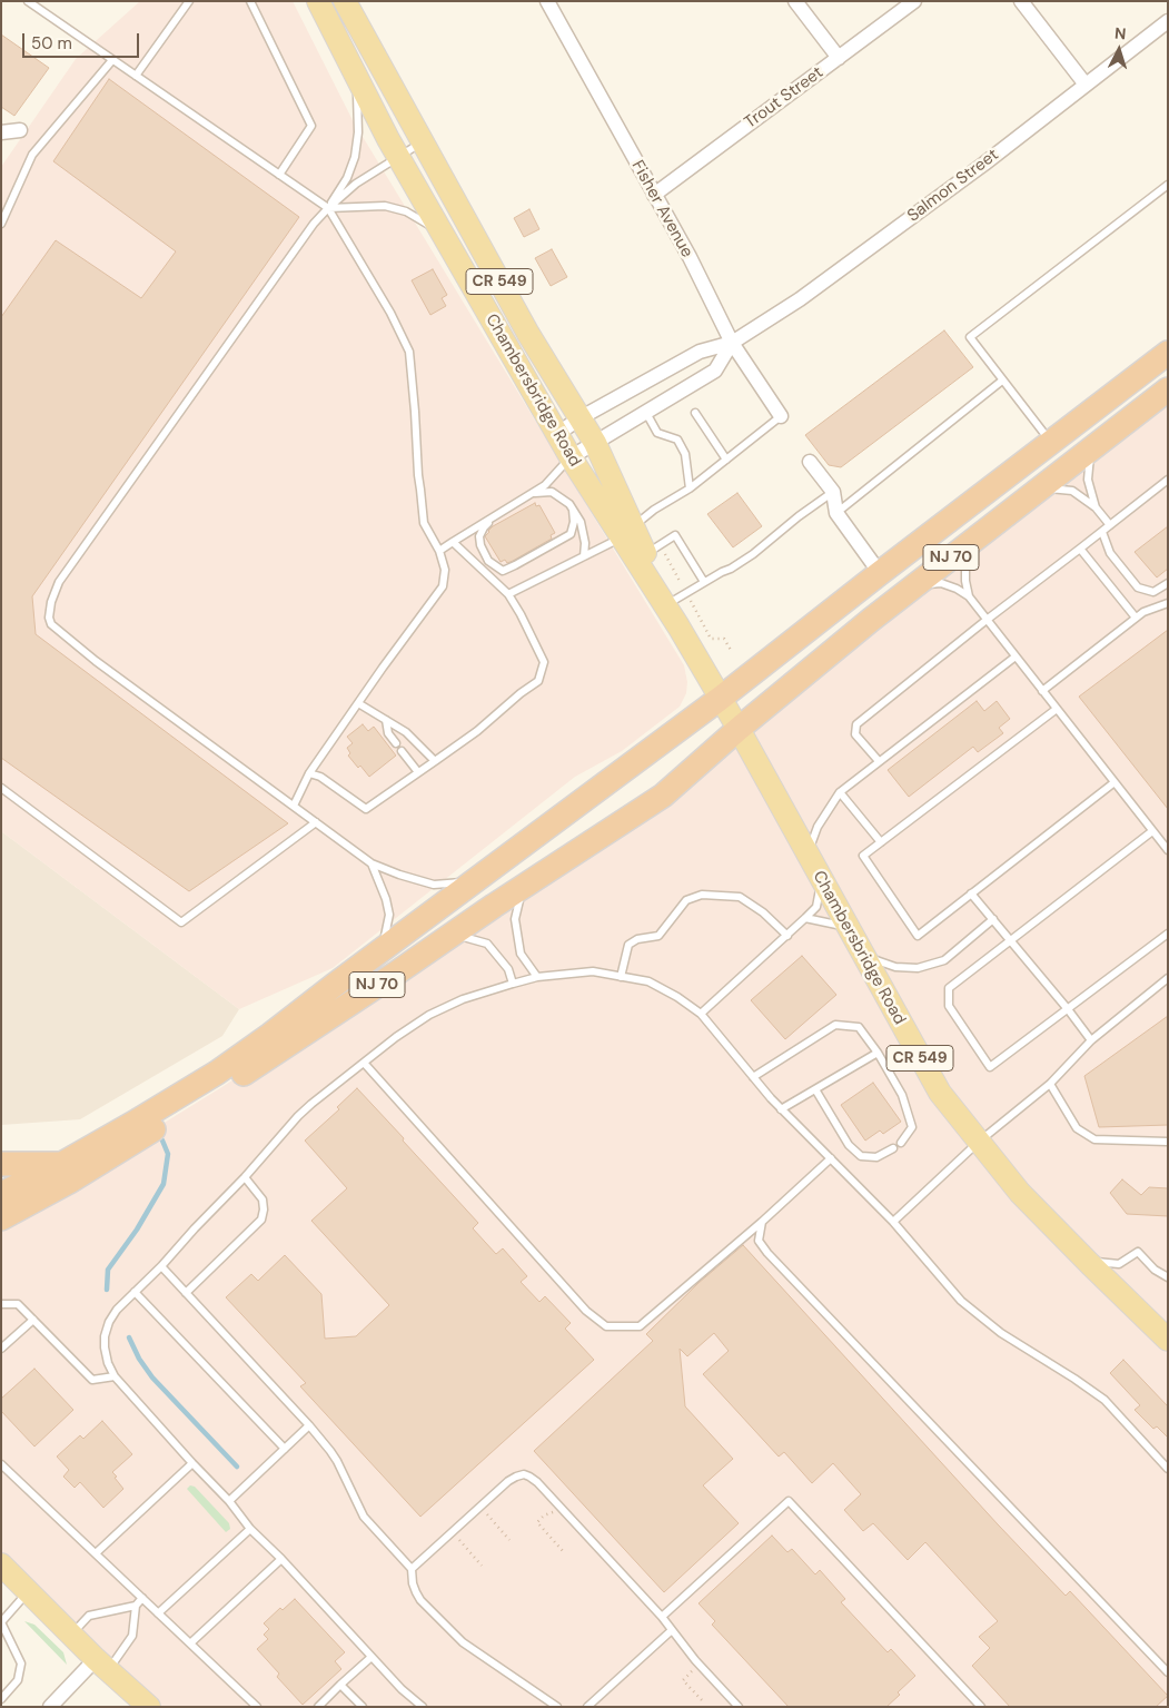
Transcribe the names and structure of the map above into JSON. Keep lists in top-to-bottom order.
{
  "streets": {
    "highway": ["NJ 70"],
    "main road": ["CR 549", "Chambersbridge Road"],
    "street": ["Trout Street", "Salmon Street", "Fisher Avenue"]
  },
  "crossings": [
    ["Trout Street", "Fisher Avenue"],
    ["Salmon Street", "Fisher Avenue"],
    ["Salmon Street", "Chambersbridge Road"],
    ["Chambersbridge Road", "NJ 70"]
  ],
  "scale_bar": "50 m",
  "north": "top"
}
